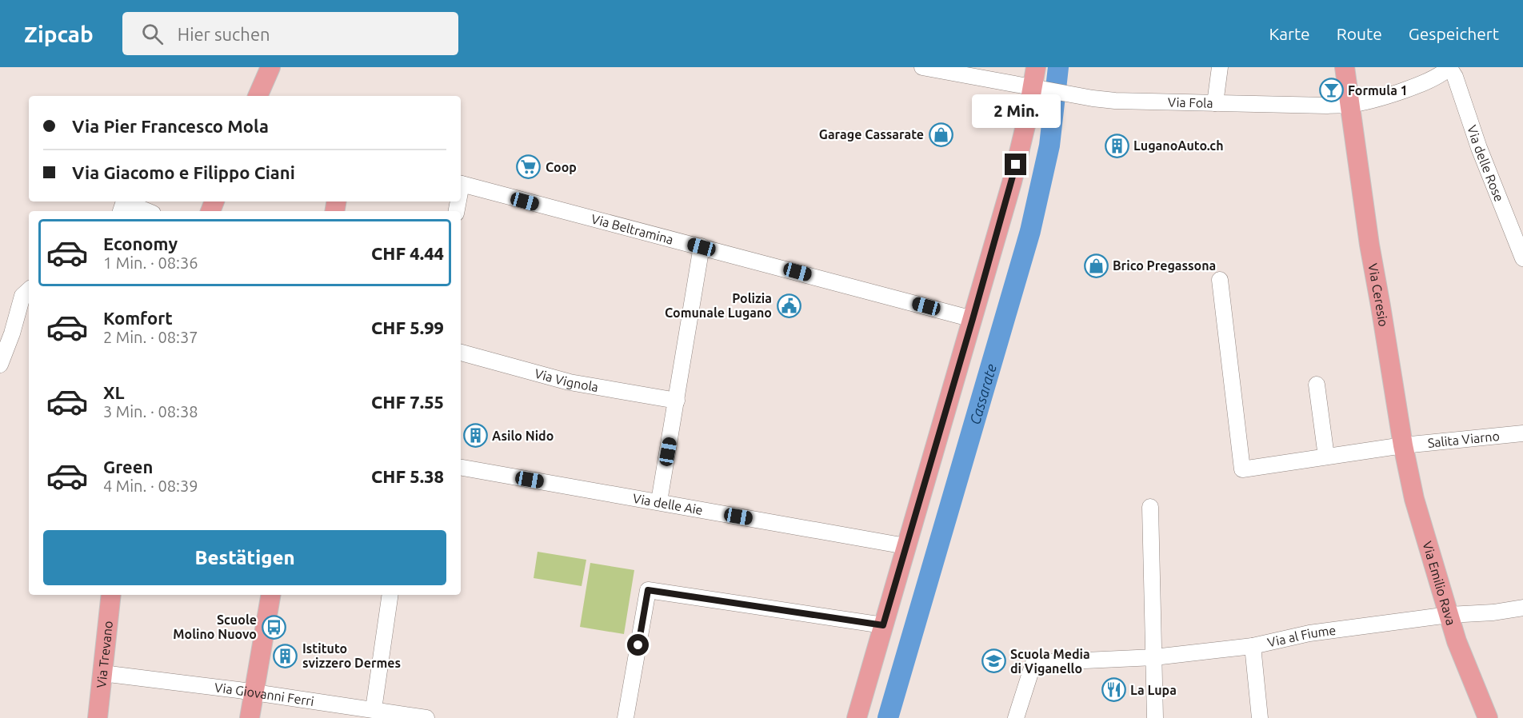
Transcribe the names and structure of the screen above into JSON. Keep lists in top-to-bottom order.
{
  "streets": {
    "main road": ["Via Ceresio", "Via Emilio Rava", "Via Trevano"],
    "street": [
      "Via Fola",
      "Via delle Rose",
      "Via Beltramina",
      "Via Vignola",
      "Salita Viarno",
      "Via delle Aie",
      "Via al Fiume",
      "Via Giovanni Ferri"
    ]
  },
  "crossings": [
    ["Via Fola", "Via delle Rose"],
    ["Via Fola", "Via Ceresio"],
    ["Via Ceresio", "Salita Viarno"],
    ["Via Ceresio", "Via Emilio Rava"],
    ["Salita Viarno", "Via Emilio Rava"],
    ["Via Emilio Rava", "Via al Fiume"],
    ["Via Trevano", "Via Giovanni Ferri"]
  ],
  "water": ["Cassarate"],
  "places": {
    "bar": ["Formula 1"],
    "shop": ["Garage Cassarate", "Brico Pregassona"],
    "building": ["LuganoAuto.ch", "Asilo Nido", "Istituto svizzero Dermes"],
    "supermarket": ["Coop"],
    "public building": ["Polizia Comunale Lugano"],
    "bus stop": ["Scuole Molino Nuovo"],
    "school or university": ["Scuola Media di Viganello"],
    "restaurant": ["La Lupa"]
  },
  "page": {
    "header": "Zipcab",
    "search": "Hier suchen",
    "nav": ["Karte", "Route", "Gespeichert"],
    "bubble": "2 Min.",
    "banner": ["Via Pier Francesco Mola", "Via Giacomo e Filippo Ciani"],
    "list": [
      {
        "name": "Economy",
        "note": "1 Min. · 08:36",
        "value": "CHF 4.44"
      },
      {
        "name": "Komfort",
        "note": "2 Min. · 08:37",
        "value": "CHF 5.99"
      },
      {
        "name": "XL",
        "note": "3 Min. · 08:38",
        "value": "CHF 7.55"
      },
      {
        "name": "Green",
        "note": "4 Min. · 08:39",
        "value": "CHF 5.38"
      }
    ],
    "buttons": "Bestätigen"
  }
}
